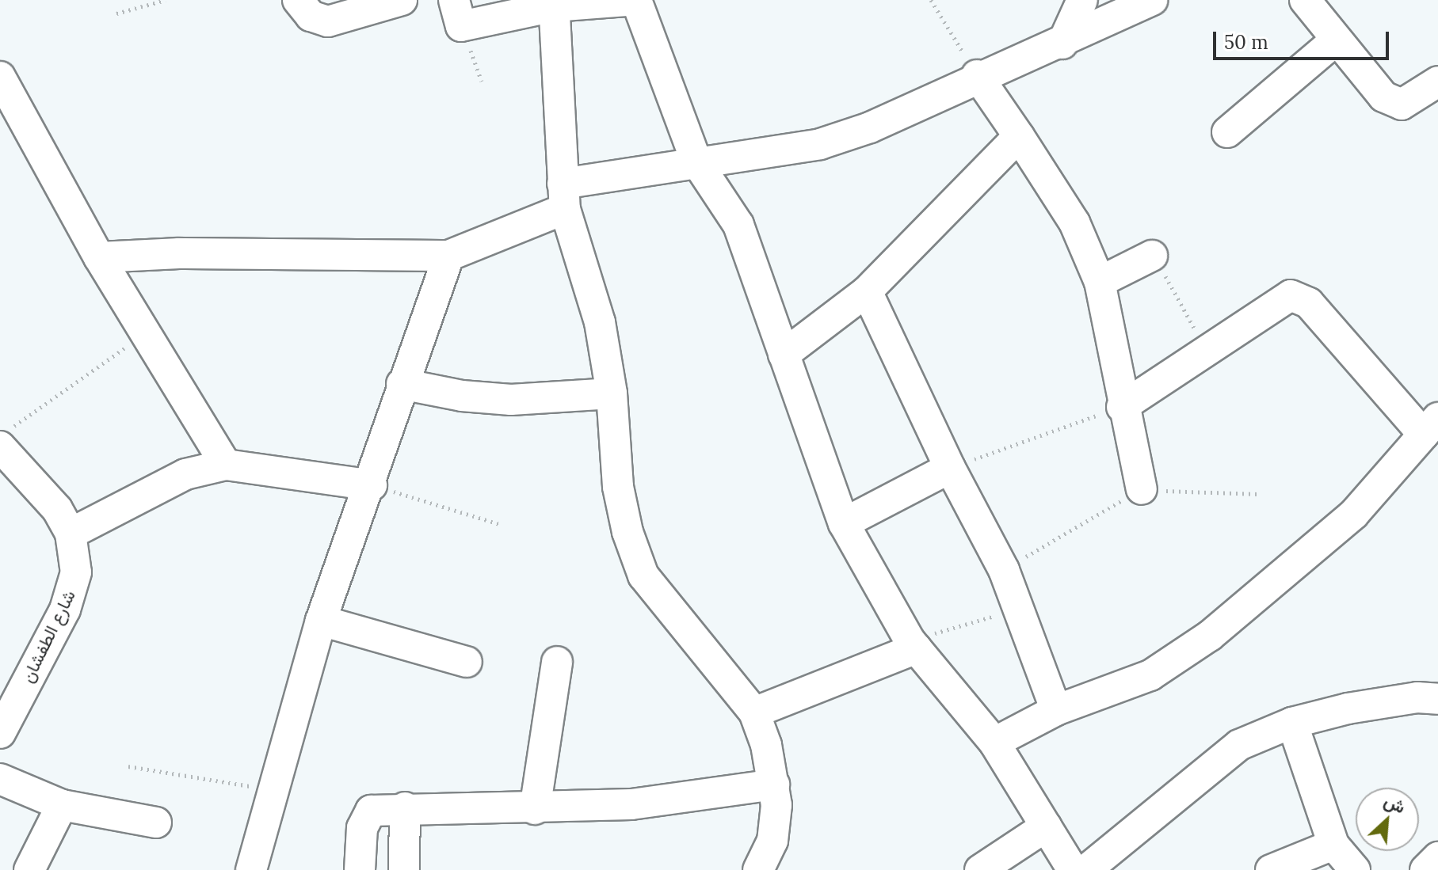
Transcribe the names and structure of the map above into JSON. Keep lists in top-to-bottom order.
{
  "streets": {
    "street": ["شارع الطفشان"]
  },
  "scale_bar": "50 m",
  "north": "top right"
}
